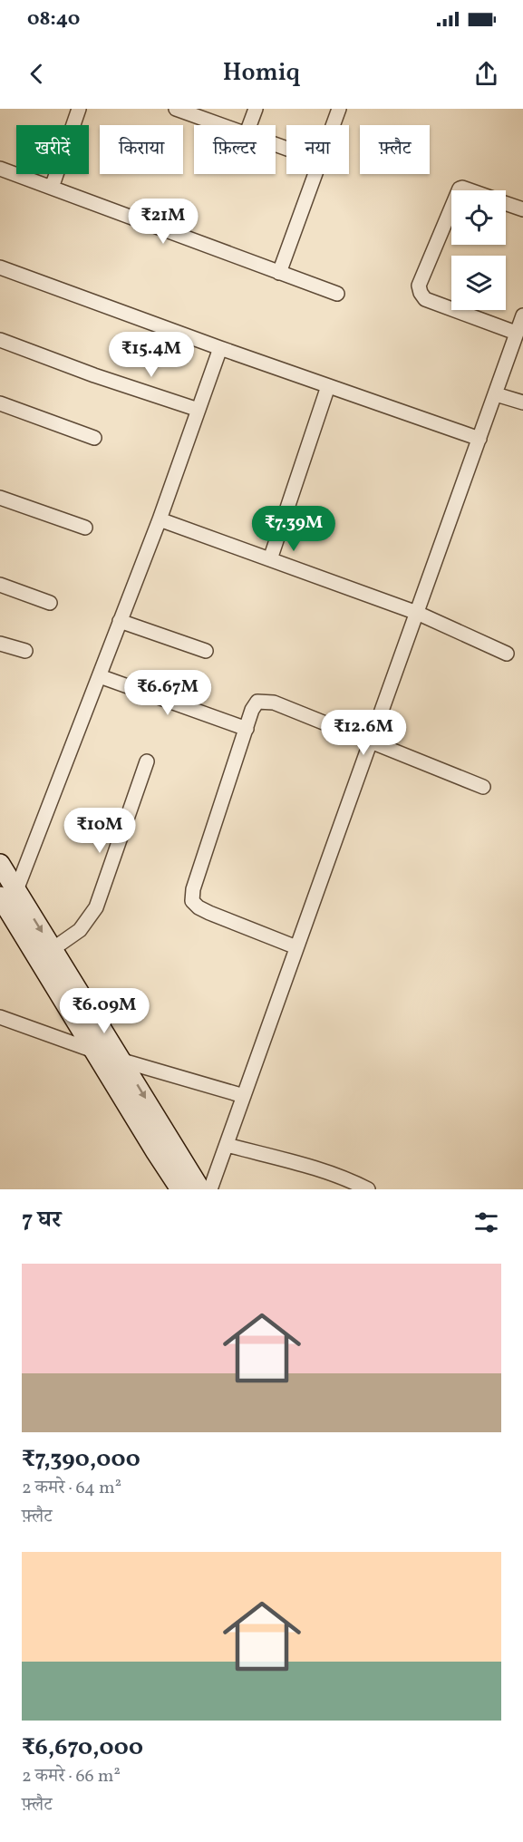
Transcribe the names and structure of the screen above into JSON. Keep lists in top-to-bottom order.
{
  "page": {
    "status": "08:40",
    "header": "Homiq",
    "chip": [
      "खरीदें",
      "किराया",
      "फ़िल्टर",
      "नया",
      "फ़्लैट"
    ],
    "price": [
      "₹21M",
      "₹15.4M",
      "₹7.39M",
      "₹6.67M",
      "₹12.6M",
      "₹10M",
      "₹6.09M"
    ],
    "heading": "7 घर",
    "list": [
      {
        "name": "₹7,390,000",
        "note": "2 कमरे · 64 m² · फ़्लैट"
      },
      {
        "name": "₹6,670,000",
        "note": "2 कमरे · 66 m² · फ़्लैट"
      }
    ]
  }
}
